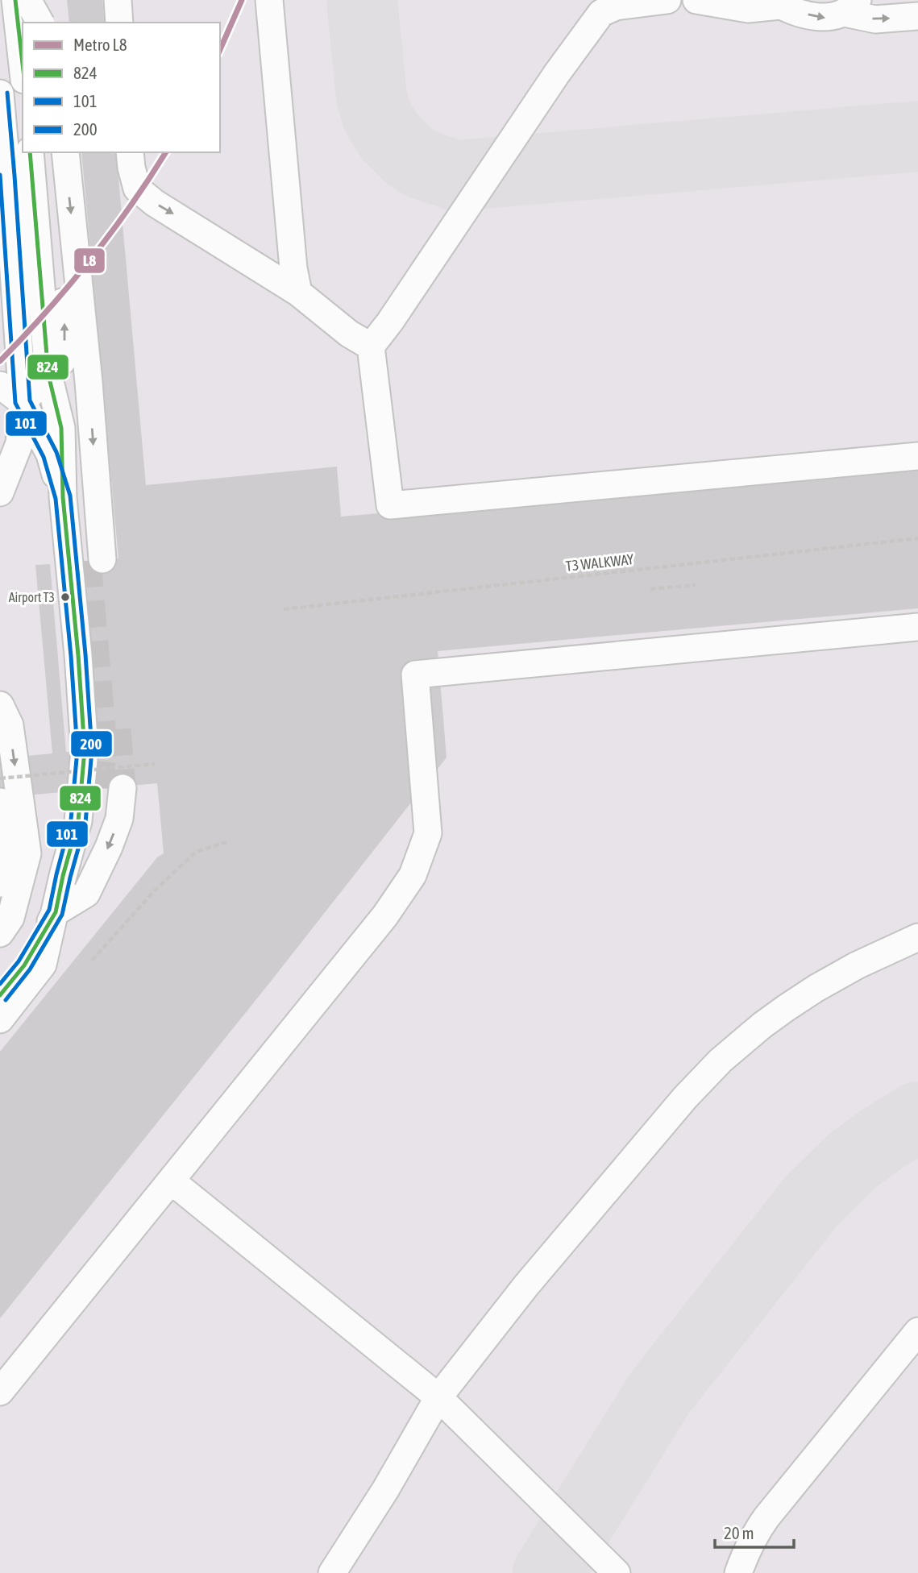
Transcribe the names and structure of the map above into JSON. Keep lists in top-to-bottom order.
{
  "streets": {
    "path": ["T3 WALKWAY"]
  },
  "places": ["Airport T3"],
  "lines": [
    "metro line L8",
    "transit line 824",
    "transit line 200",
    "transit line 101"
  ],
  "legend": [
    "Metro L8",
    "824",
    "101",
    "200"
  ],
  "scale_bar": "20 m"
}
